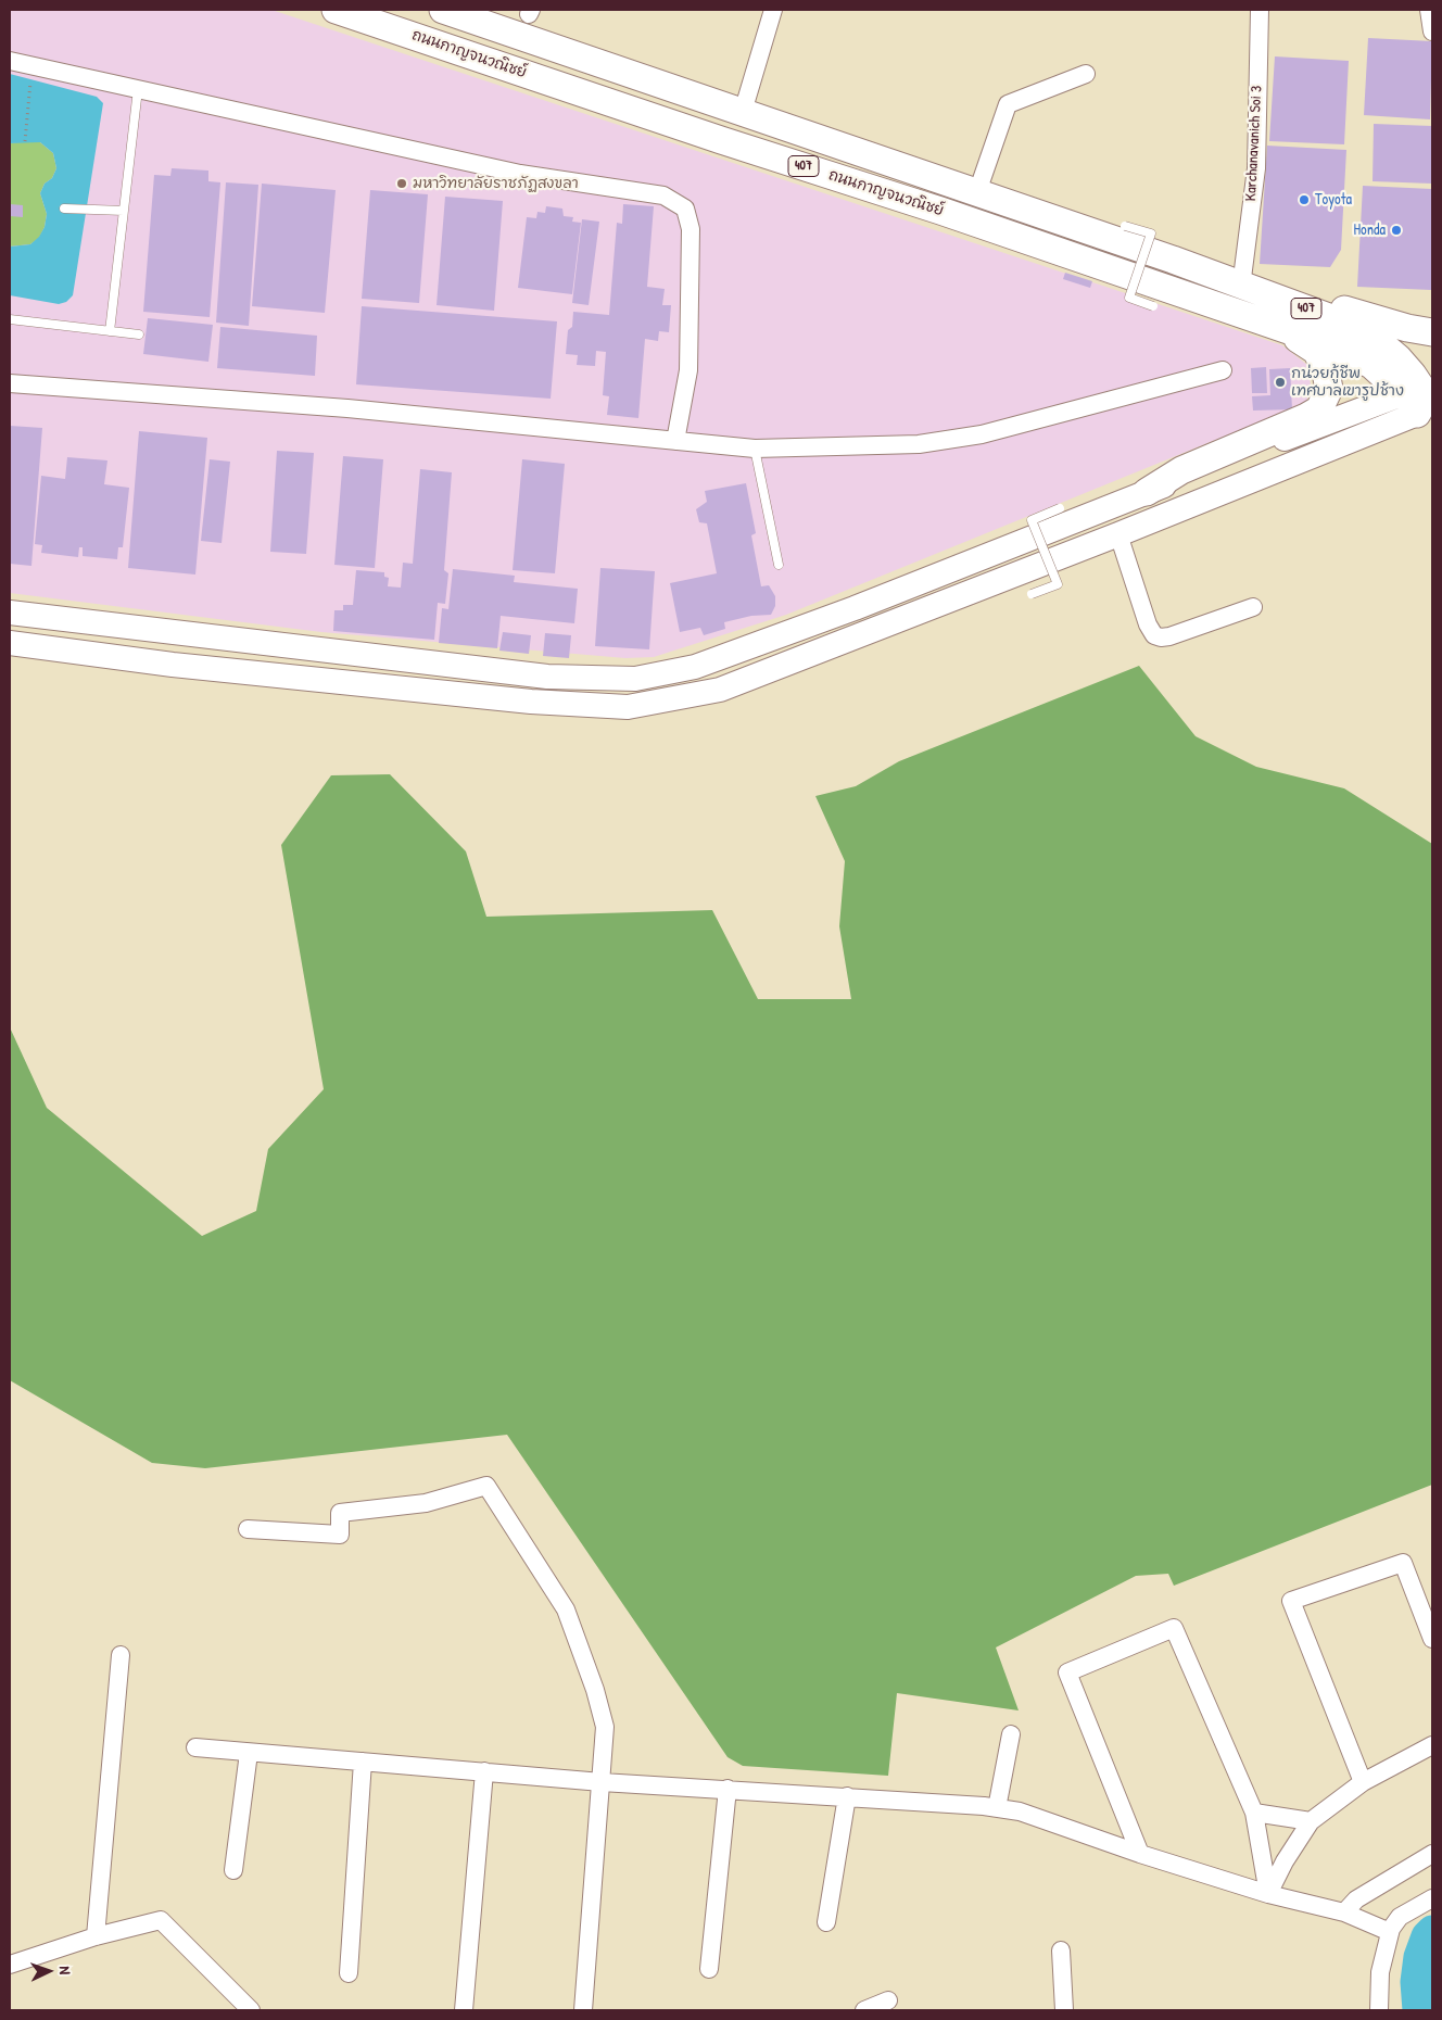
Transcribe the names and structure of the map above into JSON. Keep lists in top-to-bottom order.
{
  "streets": {
    "main road": ["ถนนกาญจนวณิชย์", "407"],
    "street": ["Karchanavanich Soi 3"]
  },
  "places": [
    "มหาวิทยาลัยราชภัฏสงขลา",
    "Toyota",
    "Honda",
    "กน่วยกู้ชีพ เทศบาลเขารูปช้าง"
  ],
  "north": "right"
}
